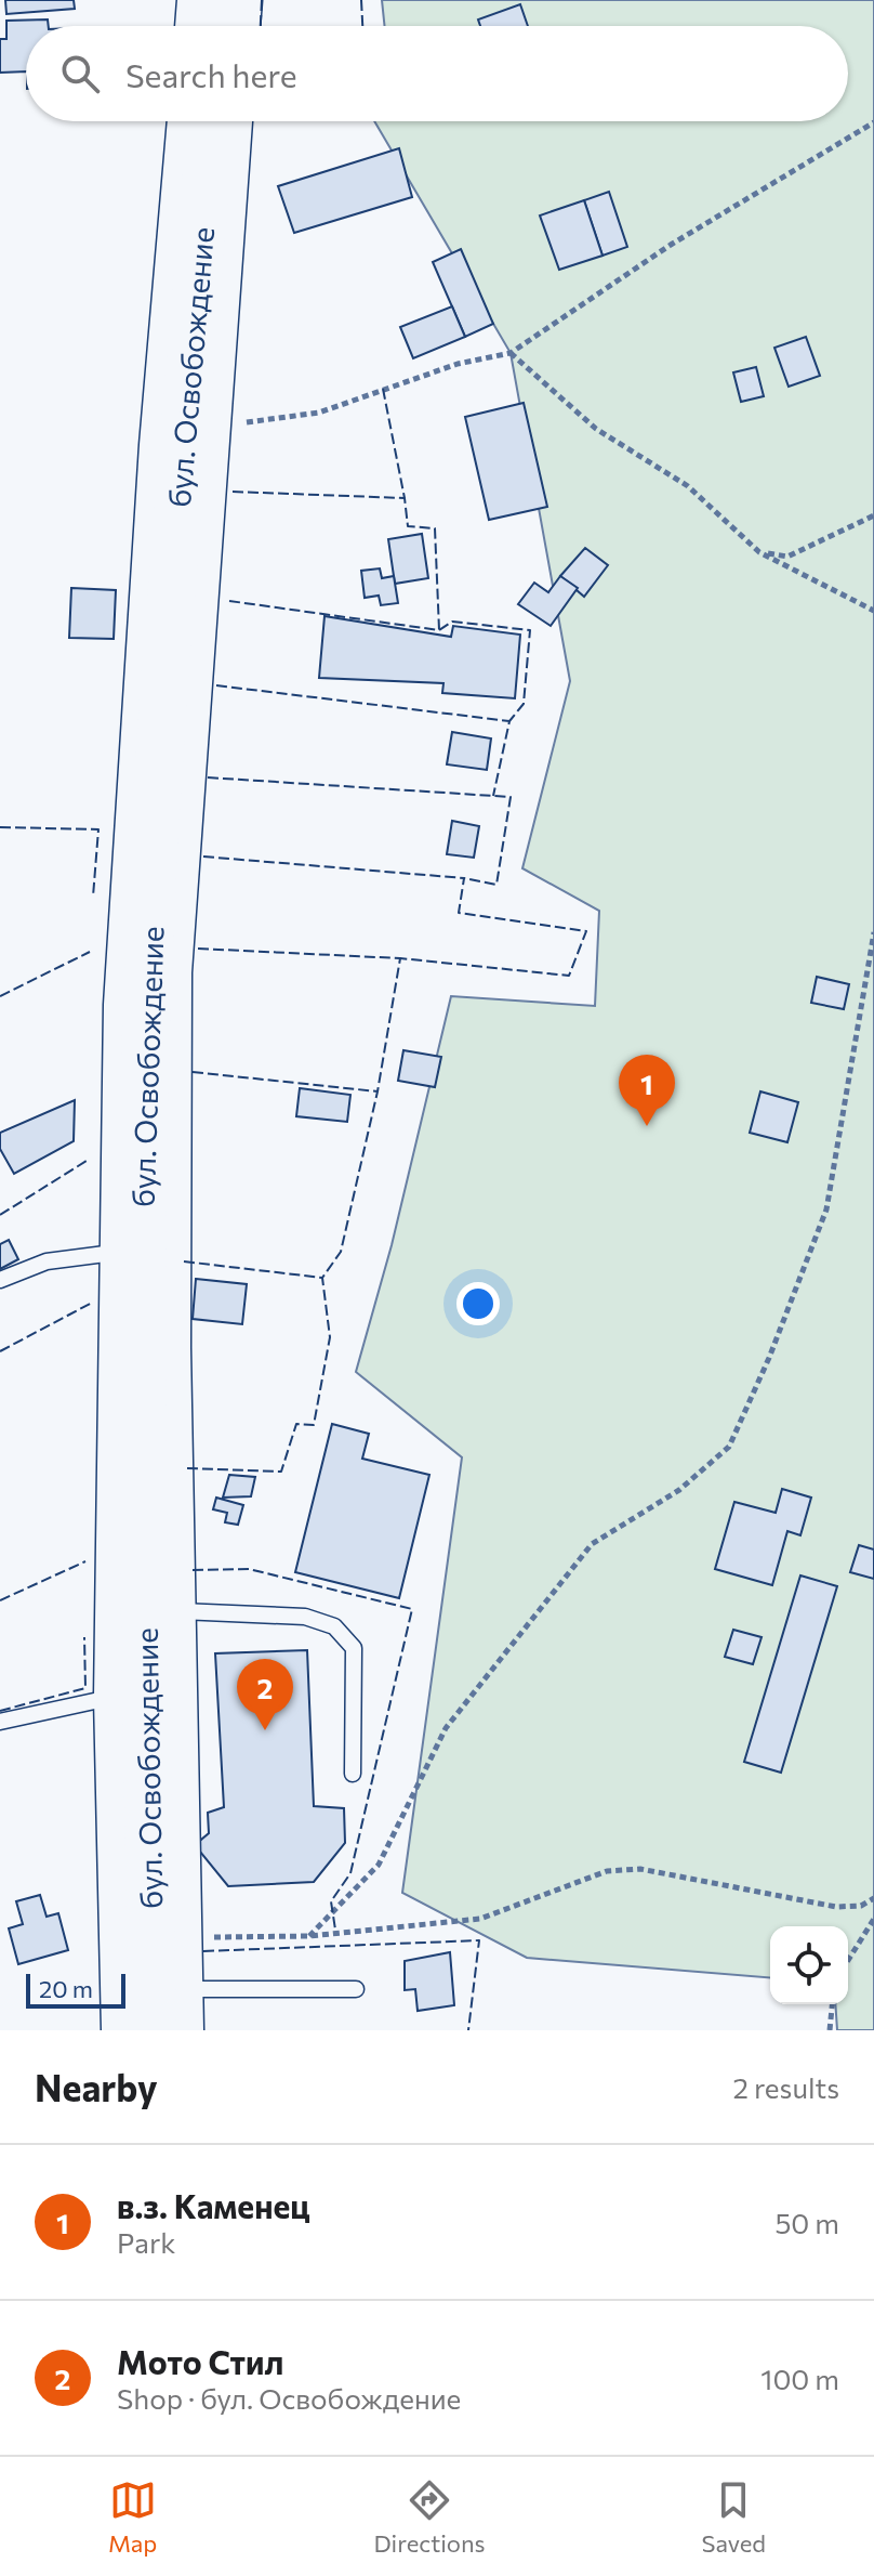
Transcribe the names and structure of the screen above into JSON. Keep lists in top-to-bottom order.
{
  "streets": {
    "main road": ["бул. Освобождение"]
  },
  "scale_bar": "20 m",
  "page": {
    "search": "Search here",
    "pins": ["1", "2"],
    "scale": "20 m",
    "heading": ["Nearby", "2 results"],
    "list": [
      {
        "mark": "1",
        "name": "в.з. Каменец",
        "note": "Park",
        "value": "50 m"
      },
      {
        "mark": "2",
        "name": "Мото Стил",
        "note": "Shop · бул. Освобождение",
        "value": "100 m"
      }
    ],
    "nav": ["Map", "Directions", "Saved"]
  }
}
